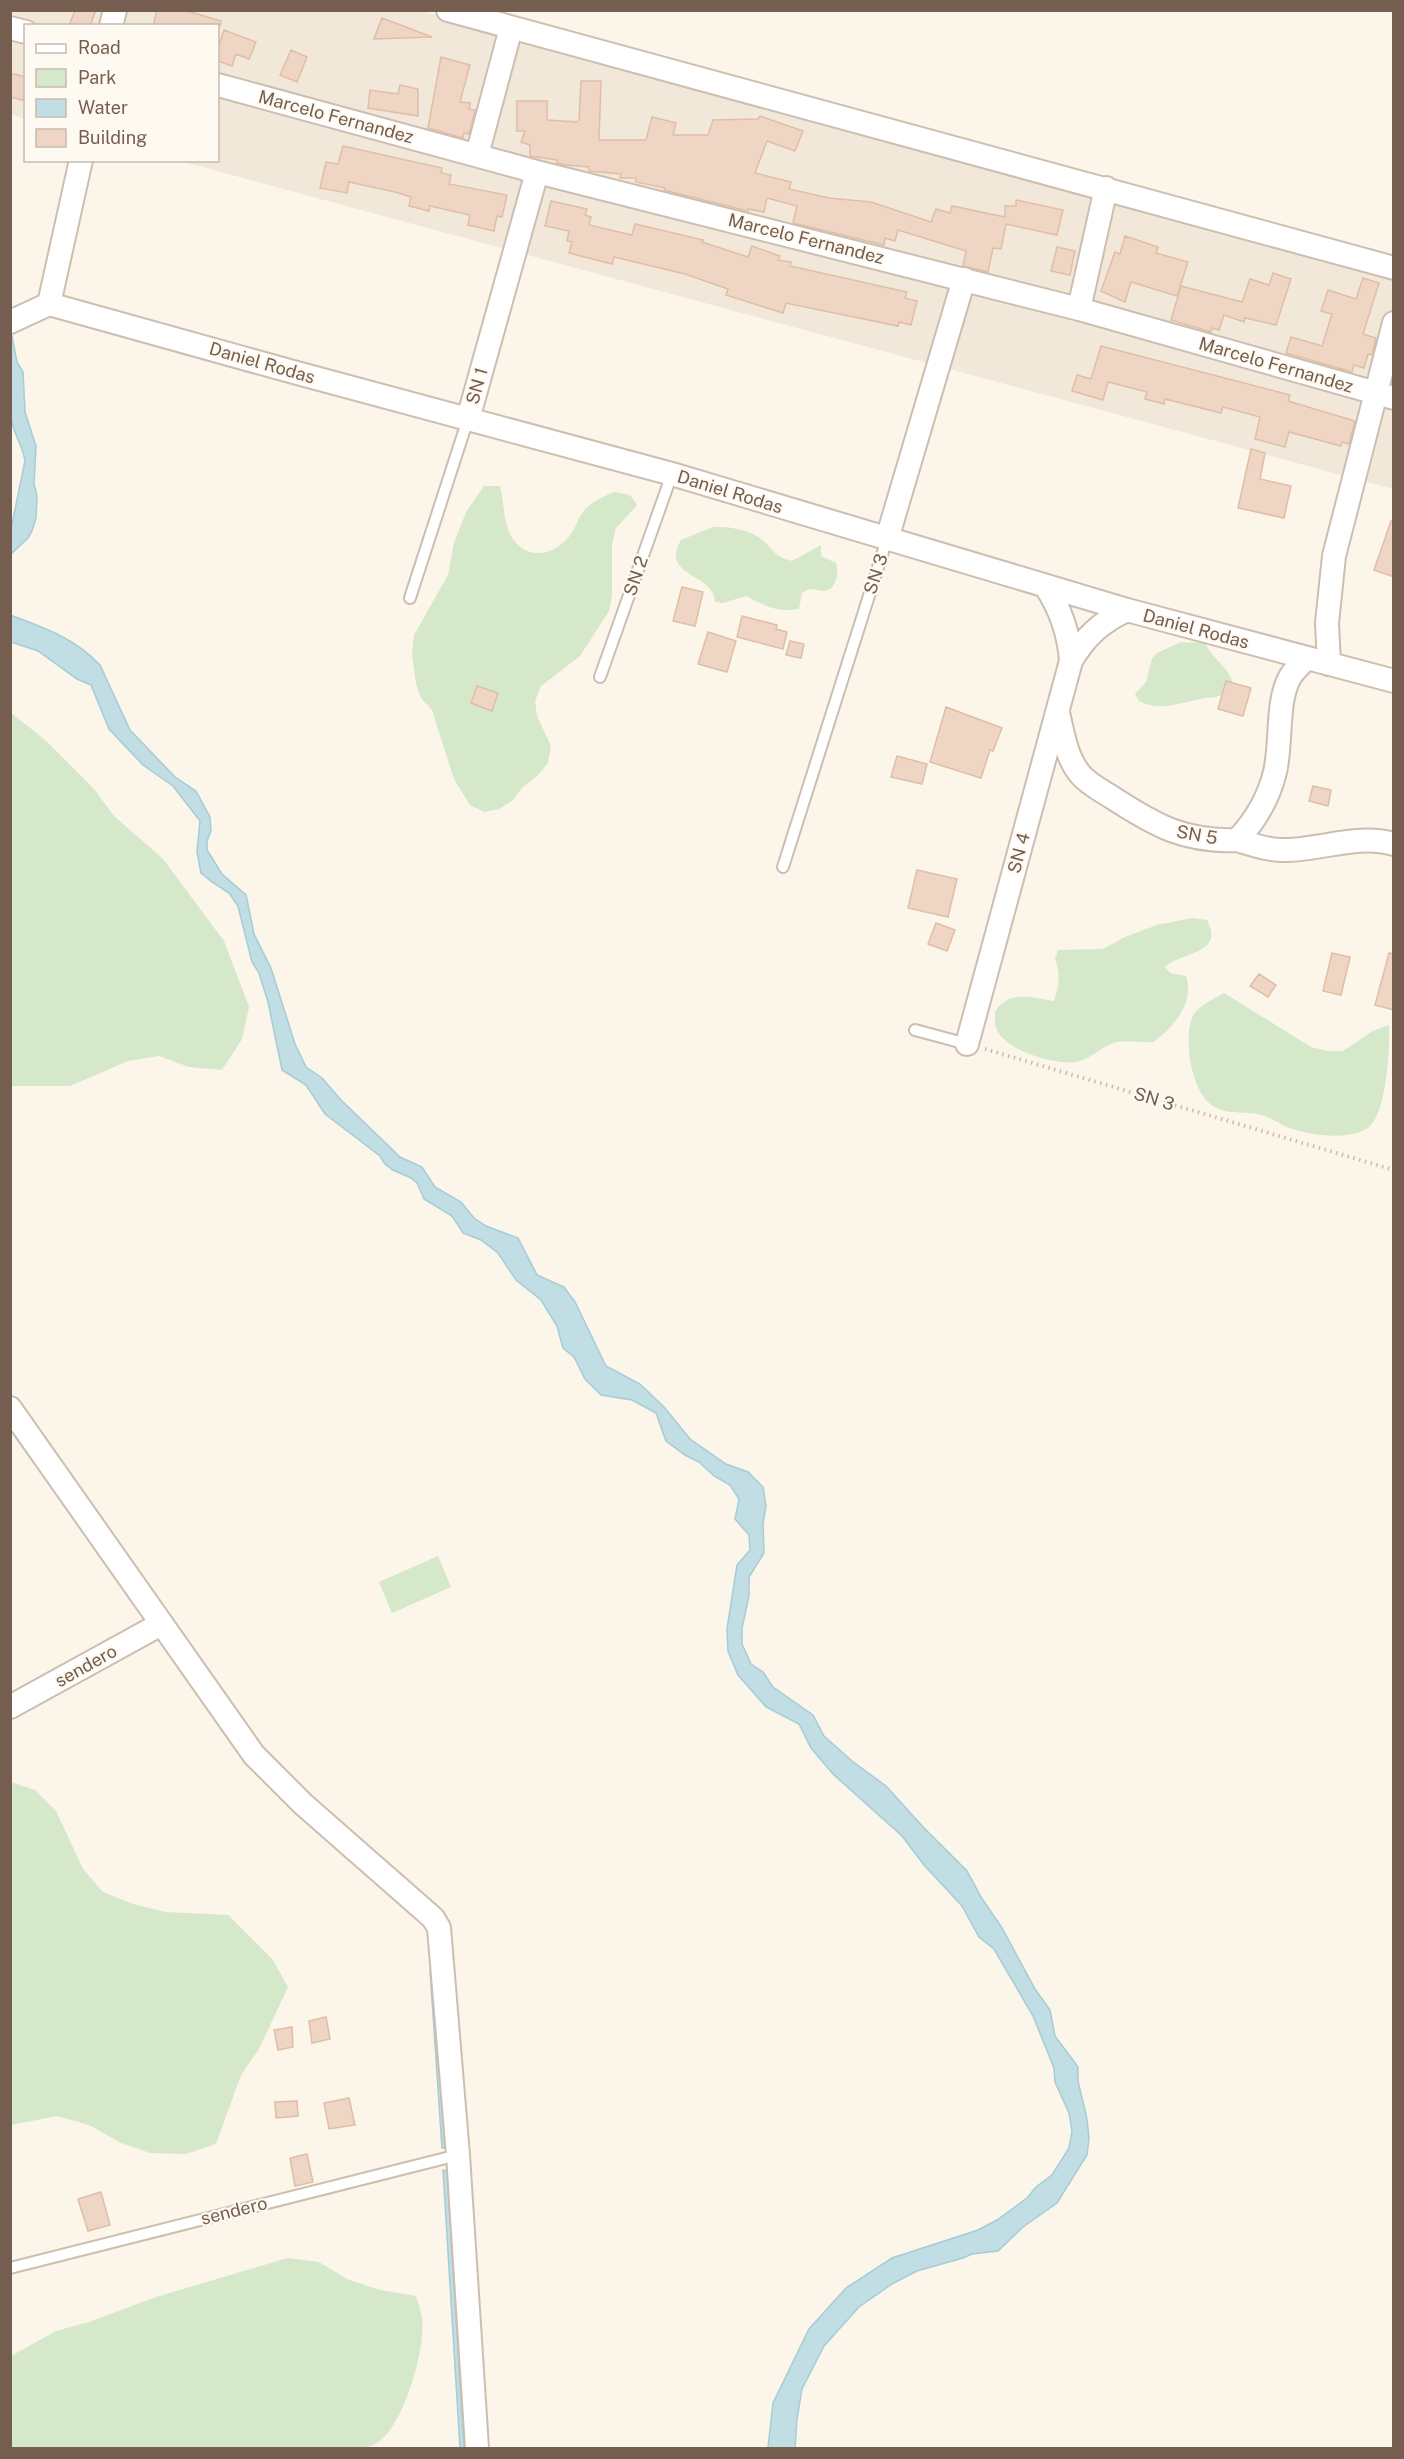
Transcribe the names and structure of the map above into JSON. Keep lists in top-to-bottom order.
{
  "streets": {
    "street": [
      "Marcelo Fernandez",
      "Daniel Rodas",
      "SN 1",
      "SN 3",
      "SN 5",
      "SN 4",
      "sendero"
    ],
    "lane": ["SN 2"]
  },
  "crossings": [
    ["Marcelo Fernandez", "SN 1"],
    ["Marcelo Fernandez", "SN 3"],
    ["Daniel Rodas", "SN 1"],
    ["Daniel Rodas", "SN 3"],
    ["Daniel Rodas", "SN 2"],
    ["Daniel Rodas", "SN 5"],
    ["Daniel Rodas", "SN 4"],
    ["SN 3", "SN 4"],
    ["SN 5", "SN 4"]
  ],
  "legend": [
    "Road",
    "Park",
    "Water",
    "Building"
  ]
}
